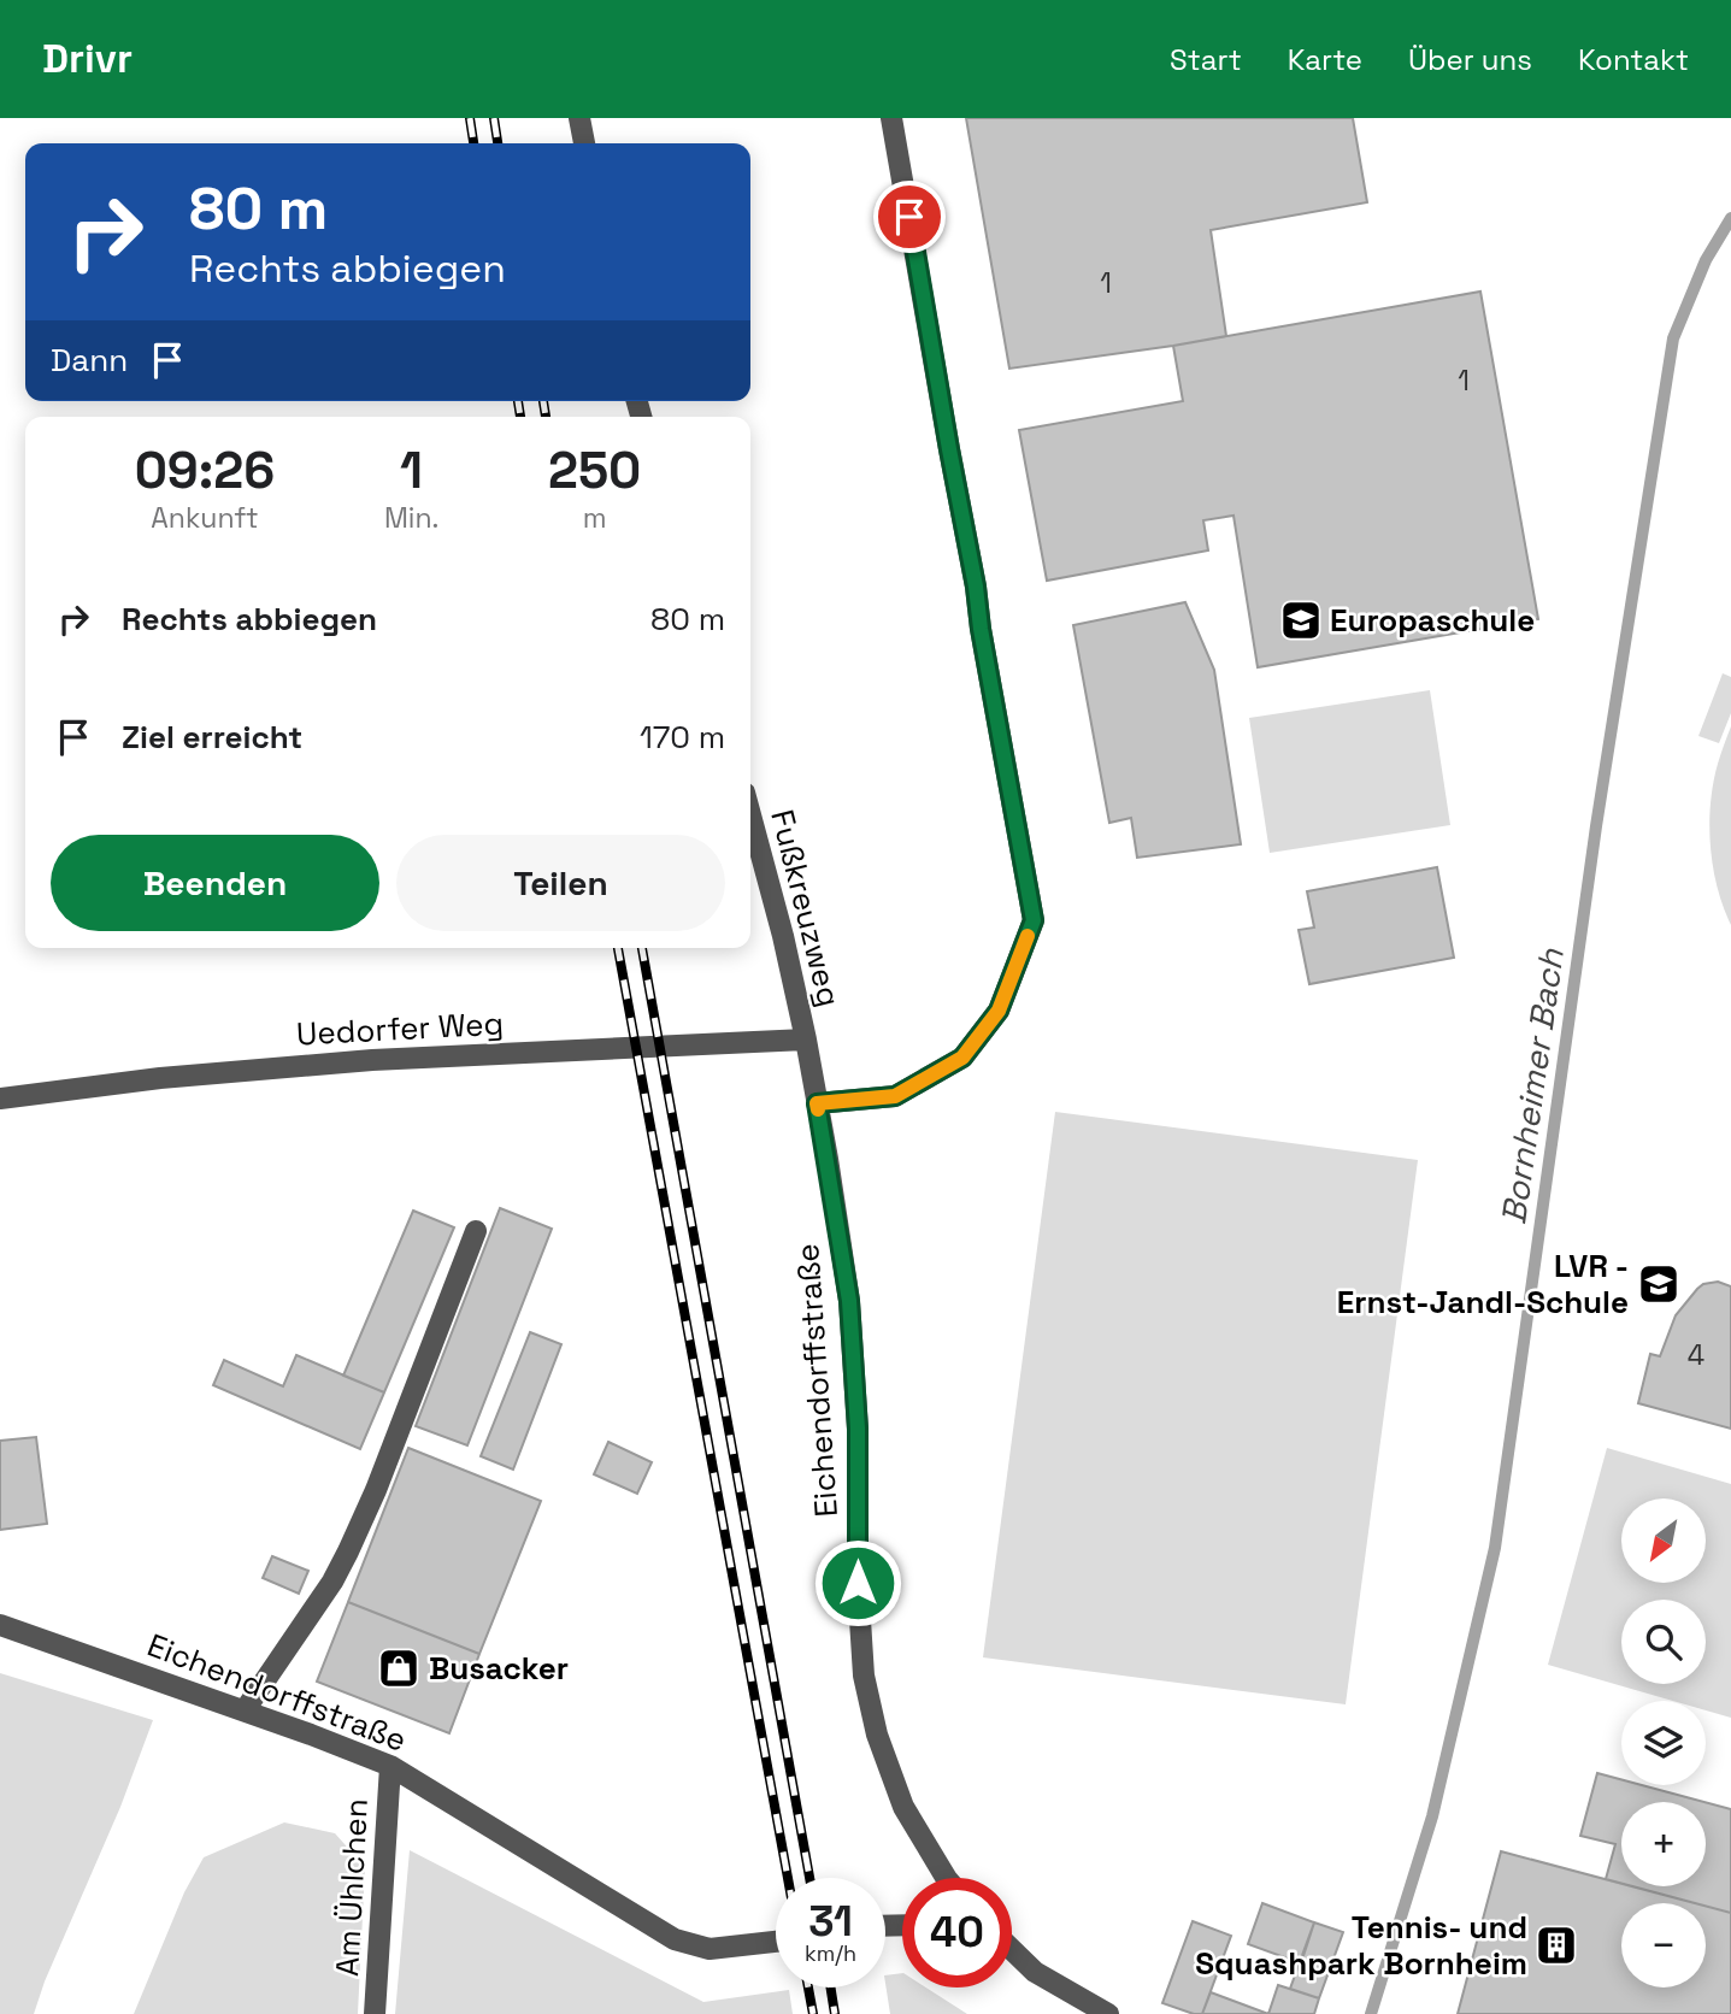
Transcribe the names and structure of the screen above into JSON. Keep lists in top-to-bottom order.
{
  "streets": {
    "street": [
      "Fußkreuzweg",
      "Uedorfer Weg",
      "Eichendorffstraße",
      "Am Ühlchen"
    ]
  },
  "crossings": [
    ["Fußkreuzweg", "Uedorfer Weg"],
    ["Fußkreuzweg", "Eichendorffstraße"],
    ["Uedorfer Weg", "Eichendorffstraße"],
    ["Eichendorffstraße", "Am Ühlchen"]
  ],
  "water": ["Bornheimer Bach"],
  "places": {
    "school or university": ["Europaschule", "LVR - Ernst-Jandl-Schule"],
    "shop": ["Busacker"],
    "building": ["Tennis- und Squashpark Bornheim"]
  },
  "house_numbers": ["1", "1", "4"],
  "north": "bottom left",
  "page": {
    "header": "Drivr",
    "nav": [
      "Start",
      "Karte",
      "Über uns",
      "Kontakt"
    ],
    "turn": ["80 m", "Rechts abbiegen"],
    "then": "Dann",
    "eta": [
      "09:26",
      "Ankunft",
      "1",
      "Min.",
      "250",
      "m"
    ],
    "list": [
      {
        "name": "Rechts abbiegen",
        "value": "80 m"
      },
      {
        "name": "Ziel erreicht",
        "value": "170 m"
      }
    ],
    "buttons": ["Beenden", "Teilen"],
    "map_buttons": ["+", "−"],
    "speed": "31 km/h",
    "limit": "40"
  }
}
